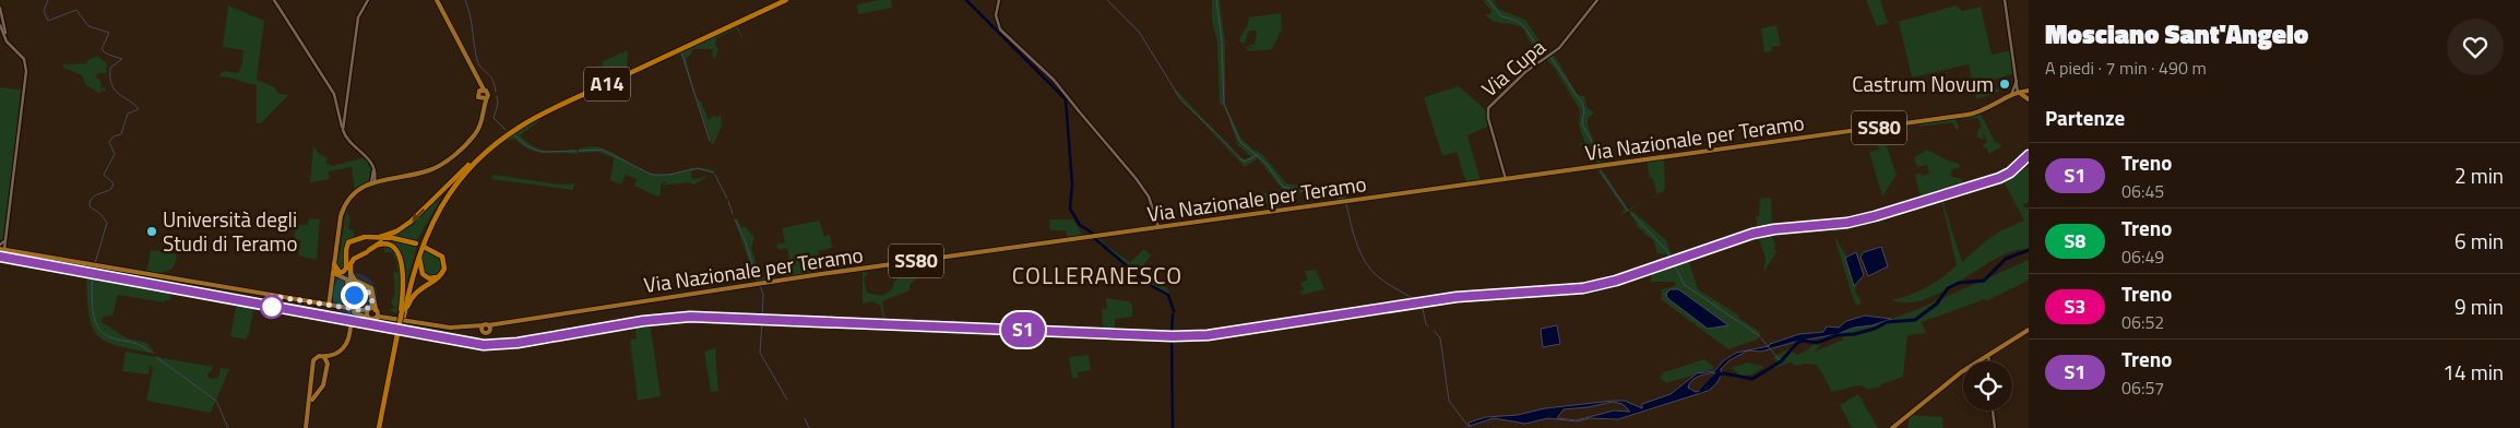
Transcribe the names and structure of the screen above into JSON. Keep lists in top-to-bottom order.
{
  "streets": {
    "highway": ["A14"],
    "main road": ["SS80", "Via Nazionale per Teramo"],
    "street": ["Via Cupa"]
  },
  "crossings": [
    ["Via Cupa", "Via Nazionale per Teramo"],
    ["A14", "SS80"],
    ["SS80", "Via Nazionale per Teramo"]
  ],
  "districts": ["COLLERANESCO"],
  "places": ["Castrum Novum", "Università degli Studi di Teramo"],
  "page": {
    "on_map": "S1",
    "heading": [
      ["Mosciano Sant'Angelo", "A piedi · 7 min · 490 m"],
      "Partenze"
    ],
    "list": [
      {
        "mark": "S1",
        "name": "Treno",
        "note": "06:45",
        "value": "2 min"
      },
      {
        "mark": "S8",
        "name": "Treno",
        "note": "06:49",
        "value": "6 min"
      },
      {
        "mark": "S3",
        "name": "Treno",
        "note": "06:52",
        "value": "9 min"
      },
      {
        "mark": "S1",
        "name": "Treno",
        "note": "06:57",
        "value": "14 min"
      }
    ]
  }
}
